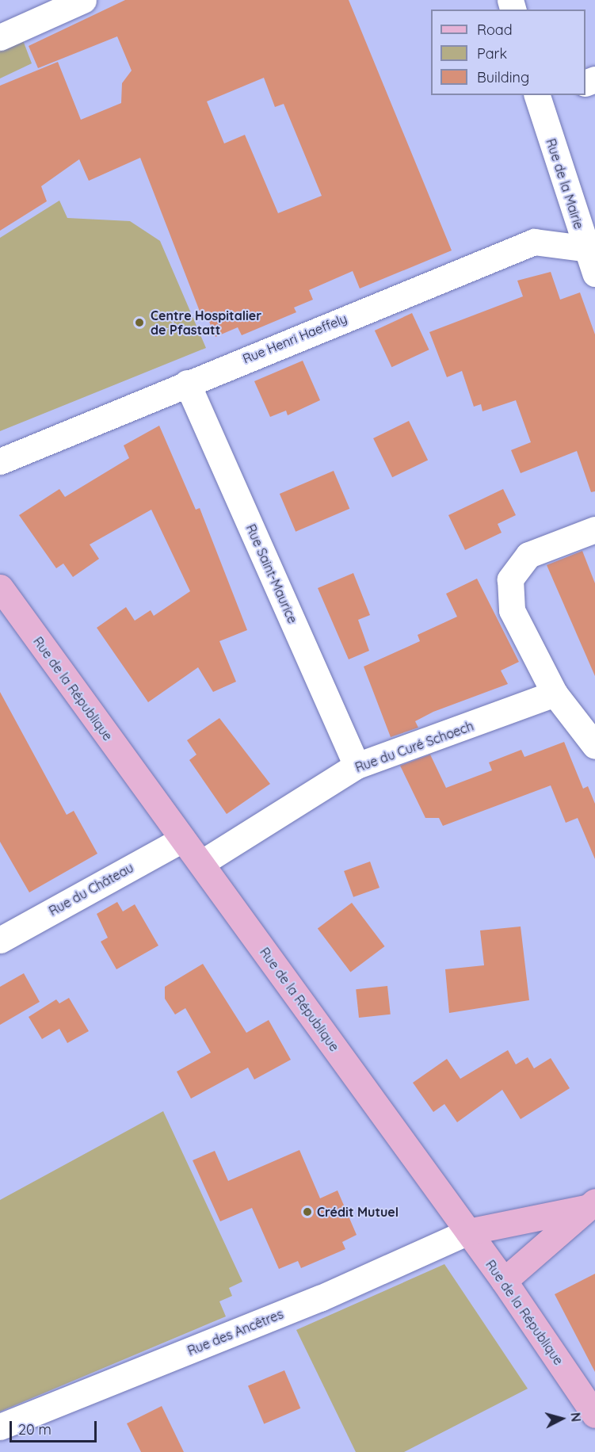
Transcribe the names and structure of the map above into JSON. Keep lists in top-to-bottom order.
{
  "streets": {
    "main road": ["Rue de la République"],
    "street": [
      "Rue de la Mairie",
      "Rue Henri Haeffely",
      "Rue Saint-Maurice",
      "Rue du Curé Schoech",
      "Rue du Château",
      "Rue des Ancêtres"
    ]
  },
  "crossings": [
    ["Rue de la Mairie", "Rue Henri Haeffely"],
    ["Rue Henri Haeffely", "Rue Saint-Maurice"],
    ["Rue Saint-Maurice", "Rue du Curé Schoech"],
    ["Rue de la République", "Rue du Curé Schoech"],
    ["Rue de la République", "Rue du Château"],
    ["Rue de la République", "Rue des Ancêtres"]
  ],
  "places": ["Centre Hospitalier de Pfastatt", "Crédit Mutuel"],
  "legend": ["Road", "Park", "Building"],
  "scale_bar": "20 m",
  "north": "right"
}
